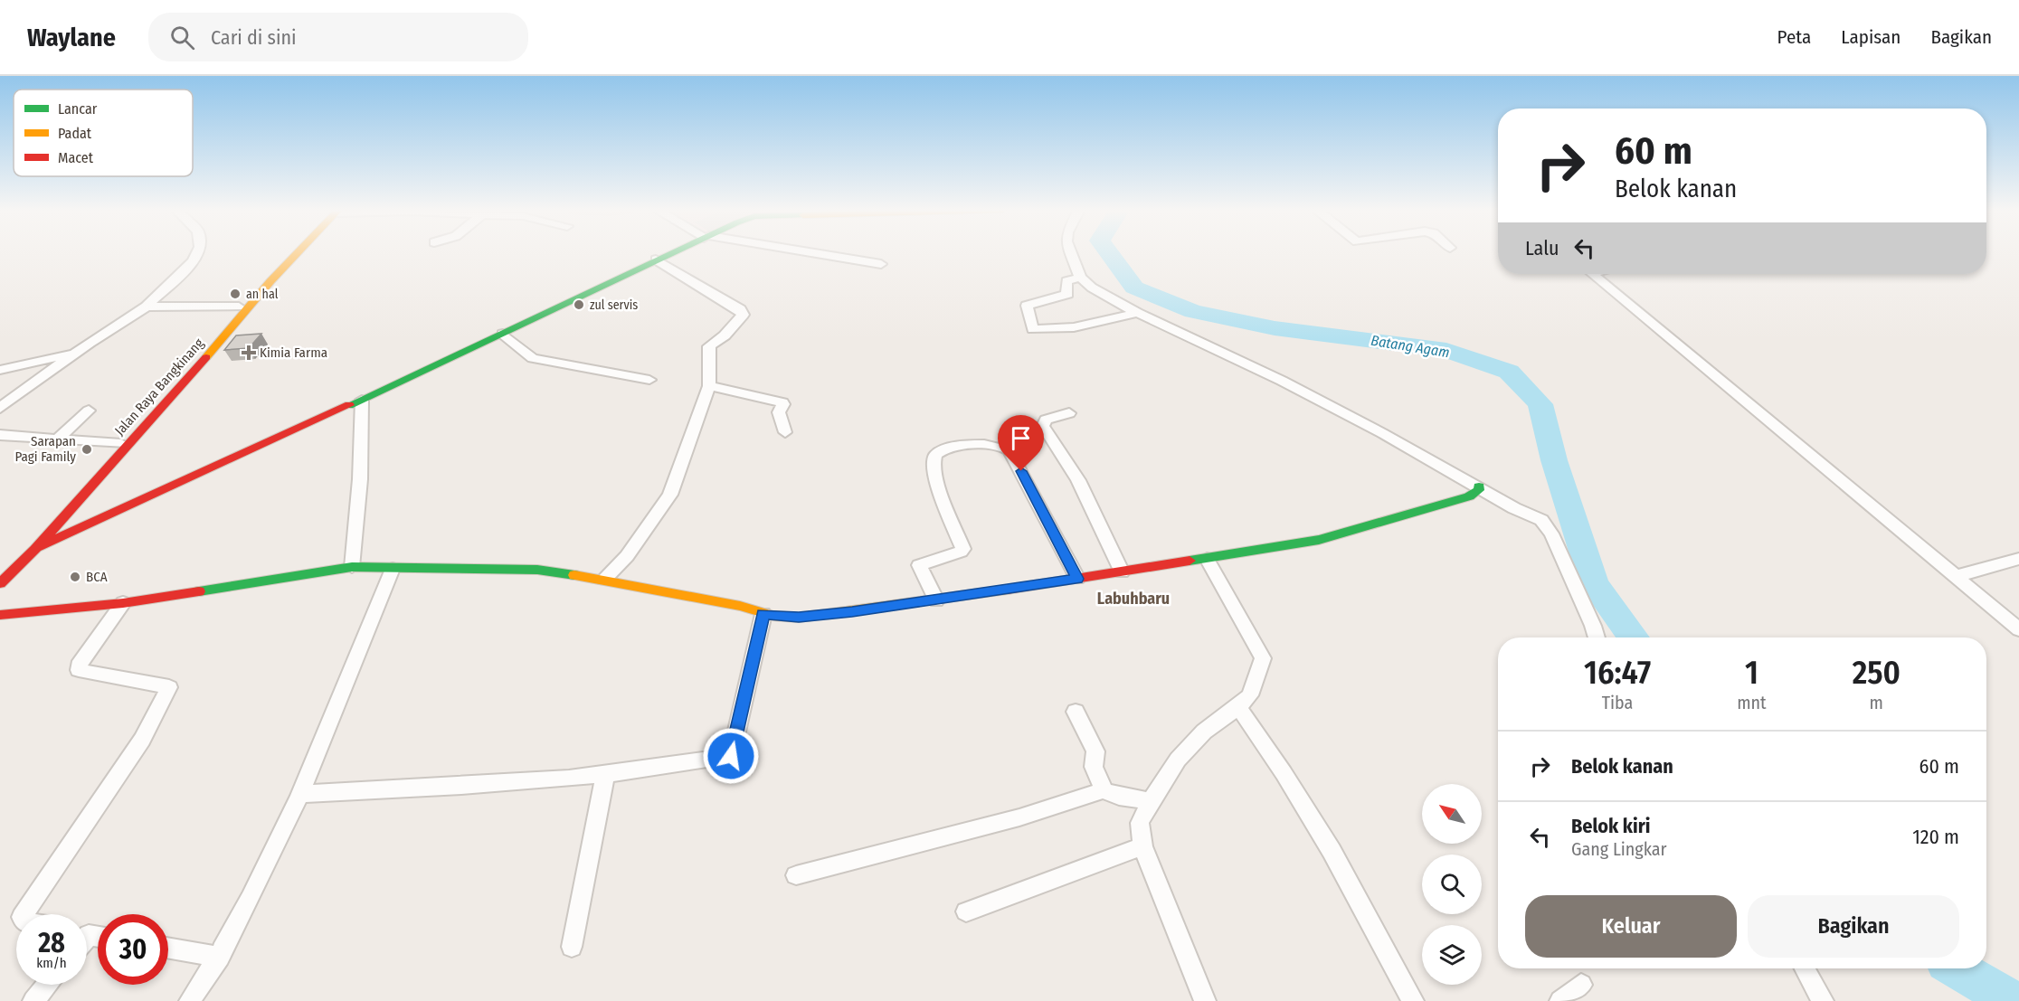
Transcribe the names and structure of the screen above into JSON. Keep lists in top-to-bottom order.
{
  "streets": {
    "main road": ["Jalan Raya Bangkinang"]
  },
  "districts": ["Labuhbaru"],
  "water": ["Batang Agam"],
  "places": {
    "other": [
      "an hal",
      "zul servis",
      "Sarapan Pagi Family",
      "BCA"
    ],
    "health": ["Kimia Farma"]
  },
  "legend": ["Lancar", "Padat", "Macet"],
  "north": "top left",
  "page": {
    "header": "Waylane",
    "search": "Cari di sini",
    "nav": ["Peta", "Lapisan", "Bagikan"],
    "turn": ["60 m", "Belok kanan"],
    "then": "Lalu",
    "eta": [
      "16:47",
      "Tiba",
      "1",
      "mnt",
      "250",
      "m"
    ],
    "list": [
      {
        "name": "Belok kanan",
        "value": "60 m"
      },
      {
        "name": "Belok kiri",
        "note": "Gang Lingkar",
        "value": "120 m"
      }
    ],
    "buttons": ["Keluar", "Bagikan"],
    "speed": "28 km/h",
    "limit": "30"
  }
}
